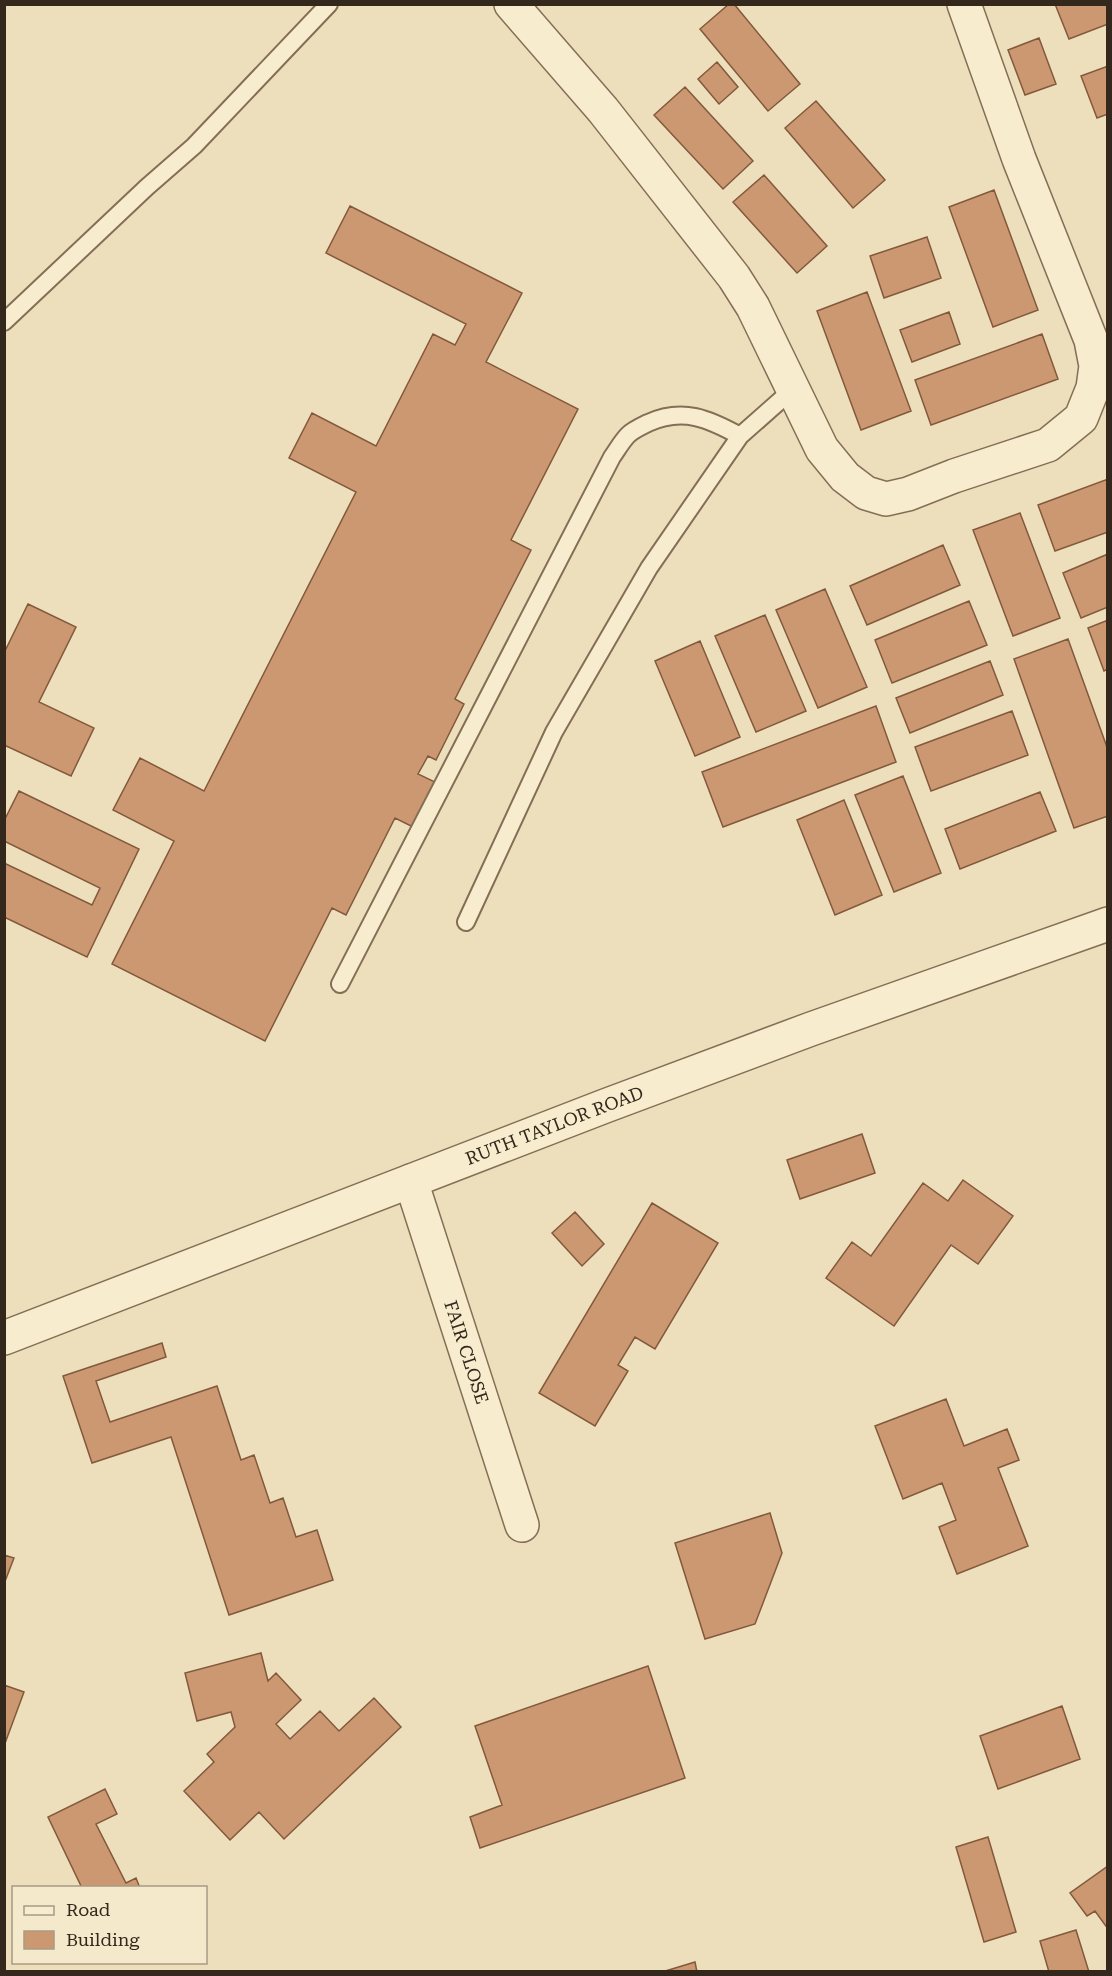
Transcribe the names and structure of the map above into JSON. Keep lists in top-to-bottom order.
{
  "streets": {
    "street": ["RUTH TAYLOR ROAD", "FAIR CLOSE"]
  },
  "crossings": [
    ["RUTH TAYLOR ROAD", "FAIR CLOSE"]
  ],
  "legend": ["Road", "Building"]
}
